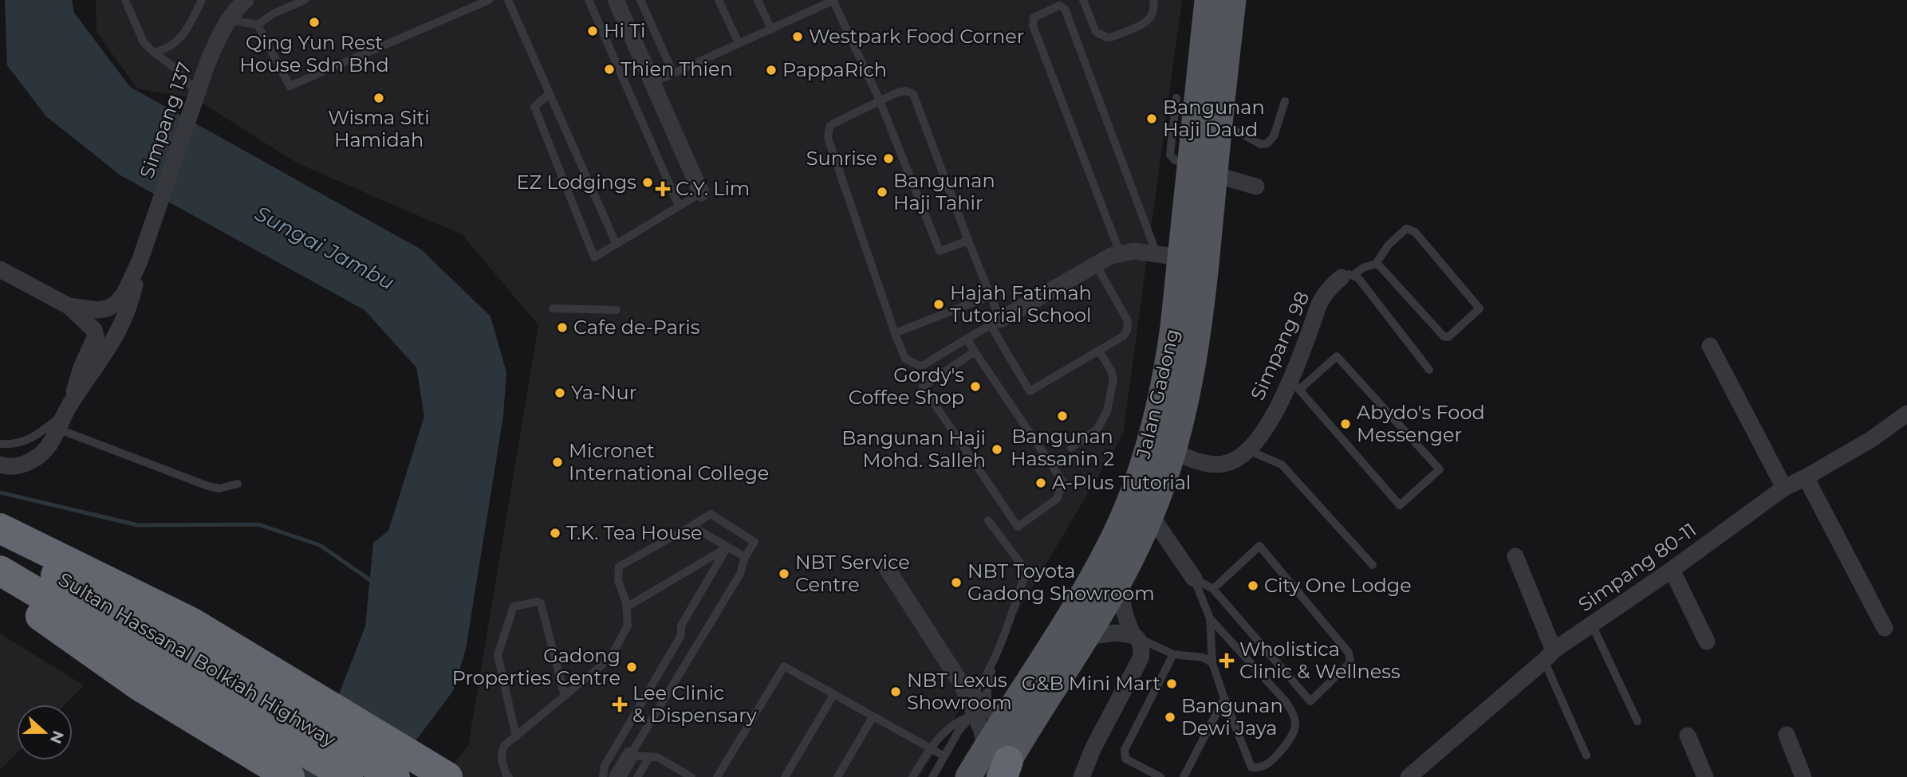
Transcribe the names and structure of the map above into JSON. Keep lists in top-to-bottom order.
{
  "streets": {
    "highway": ["Sultan Hassanal Bolkiah Highway"],
    "main road": ["Jalan Gadong"],
    "street": ["Simpang 137", "Simpang 98", "Simpang 80-11"]
  },
  "crossings": [
    ["Simpang 98", "Jalan Gadong"]
  ],
  "water": ["Sungai Jambu"],
  "places": {
    "other": [
      "Qing Yun Rest House Sdn Bhd",
      "Hi Ti",
      "Westpark Food Corner",
      "Thien Thien",
      "PappaRich",
      "Wisma Siti Hamidah",
      "Bangunan Haji Daud",
      "Sunrise",
      "EZ Lodgings",
      "Bangunan Haji Tahir",
      "Hajah Fatimah Tutorial School",
      "Cafe de-Paris",
      "Gordy's Coffee Shop",
      "Ya-Nur",
      "Bangunan Hassanin 2",
      "Abydo's Food Messenger",
      "Bangunan Haji Mohd. Salleh",
      "Micronet International College",
      "A-Plus Tutorial",
      "T.K. Tea House",
      "NBT Service Centre",
      "NBT Toyota Gadong Showroom",
      "City One Lodge",
      "Gadong Properties Centre",
      "G&B Mini Mart",
      "NBT Lexus Showroom",
      "Bangunan Dewi Jaya"
    ],
    "health": ["C.Y. Lim", "Wholistica Clinic & Wellness", "Lee Clinic & Dispensary"]
  },
  "north": "right"
}
